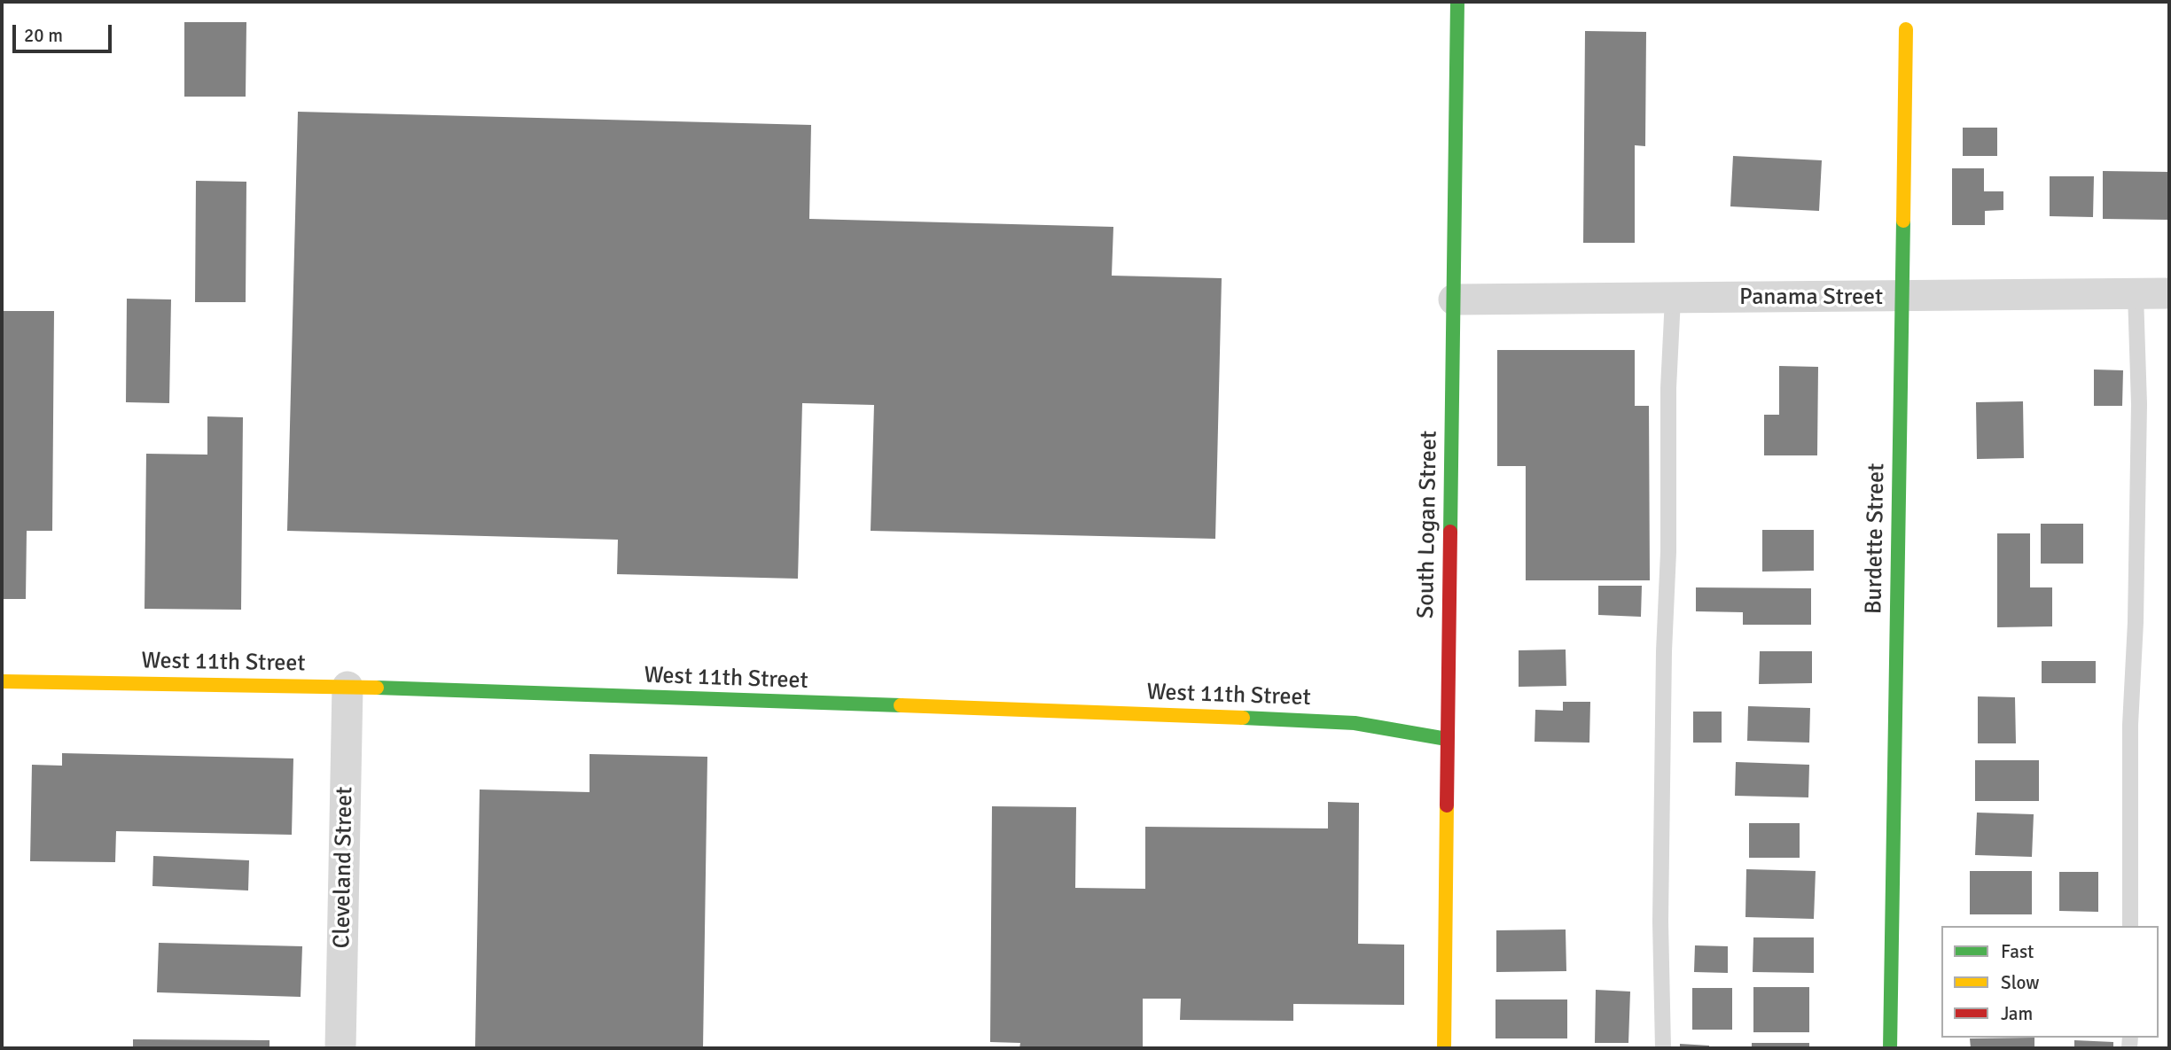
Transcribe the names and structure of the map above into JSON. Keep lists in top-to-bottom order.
{
  "streets": {
    "street": [
      "Panama Street",
      "South Logan Street",
      "Burdette Street",
      "West 11th Street",
      "Cleveland Street"
    ]
  },
  "crossings": [
    ["Panama Street", "South Logan Street"],
    ["Panama Street", "Burdette Street"],
    ["South Logan Street", "West 11th Street"],
    ["West 11th Street", "Cleveland Street"]
  ],
  "legend": ["Fast", "Slow", "Jam"],
  "scale_bar": "20 m"
}
